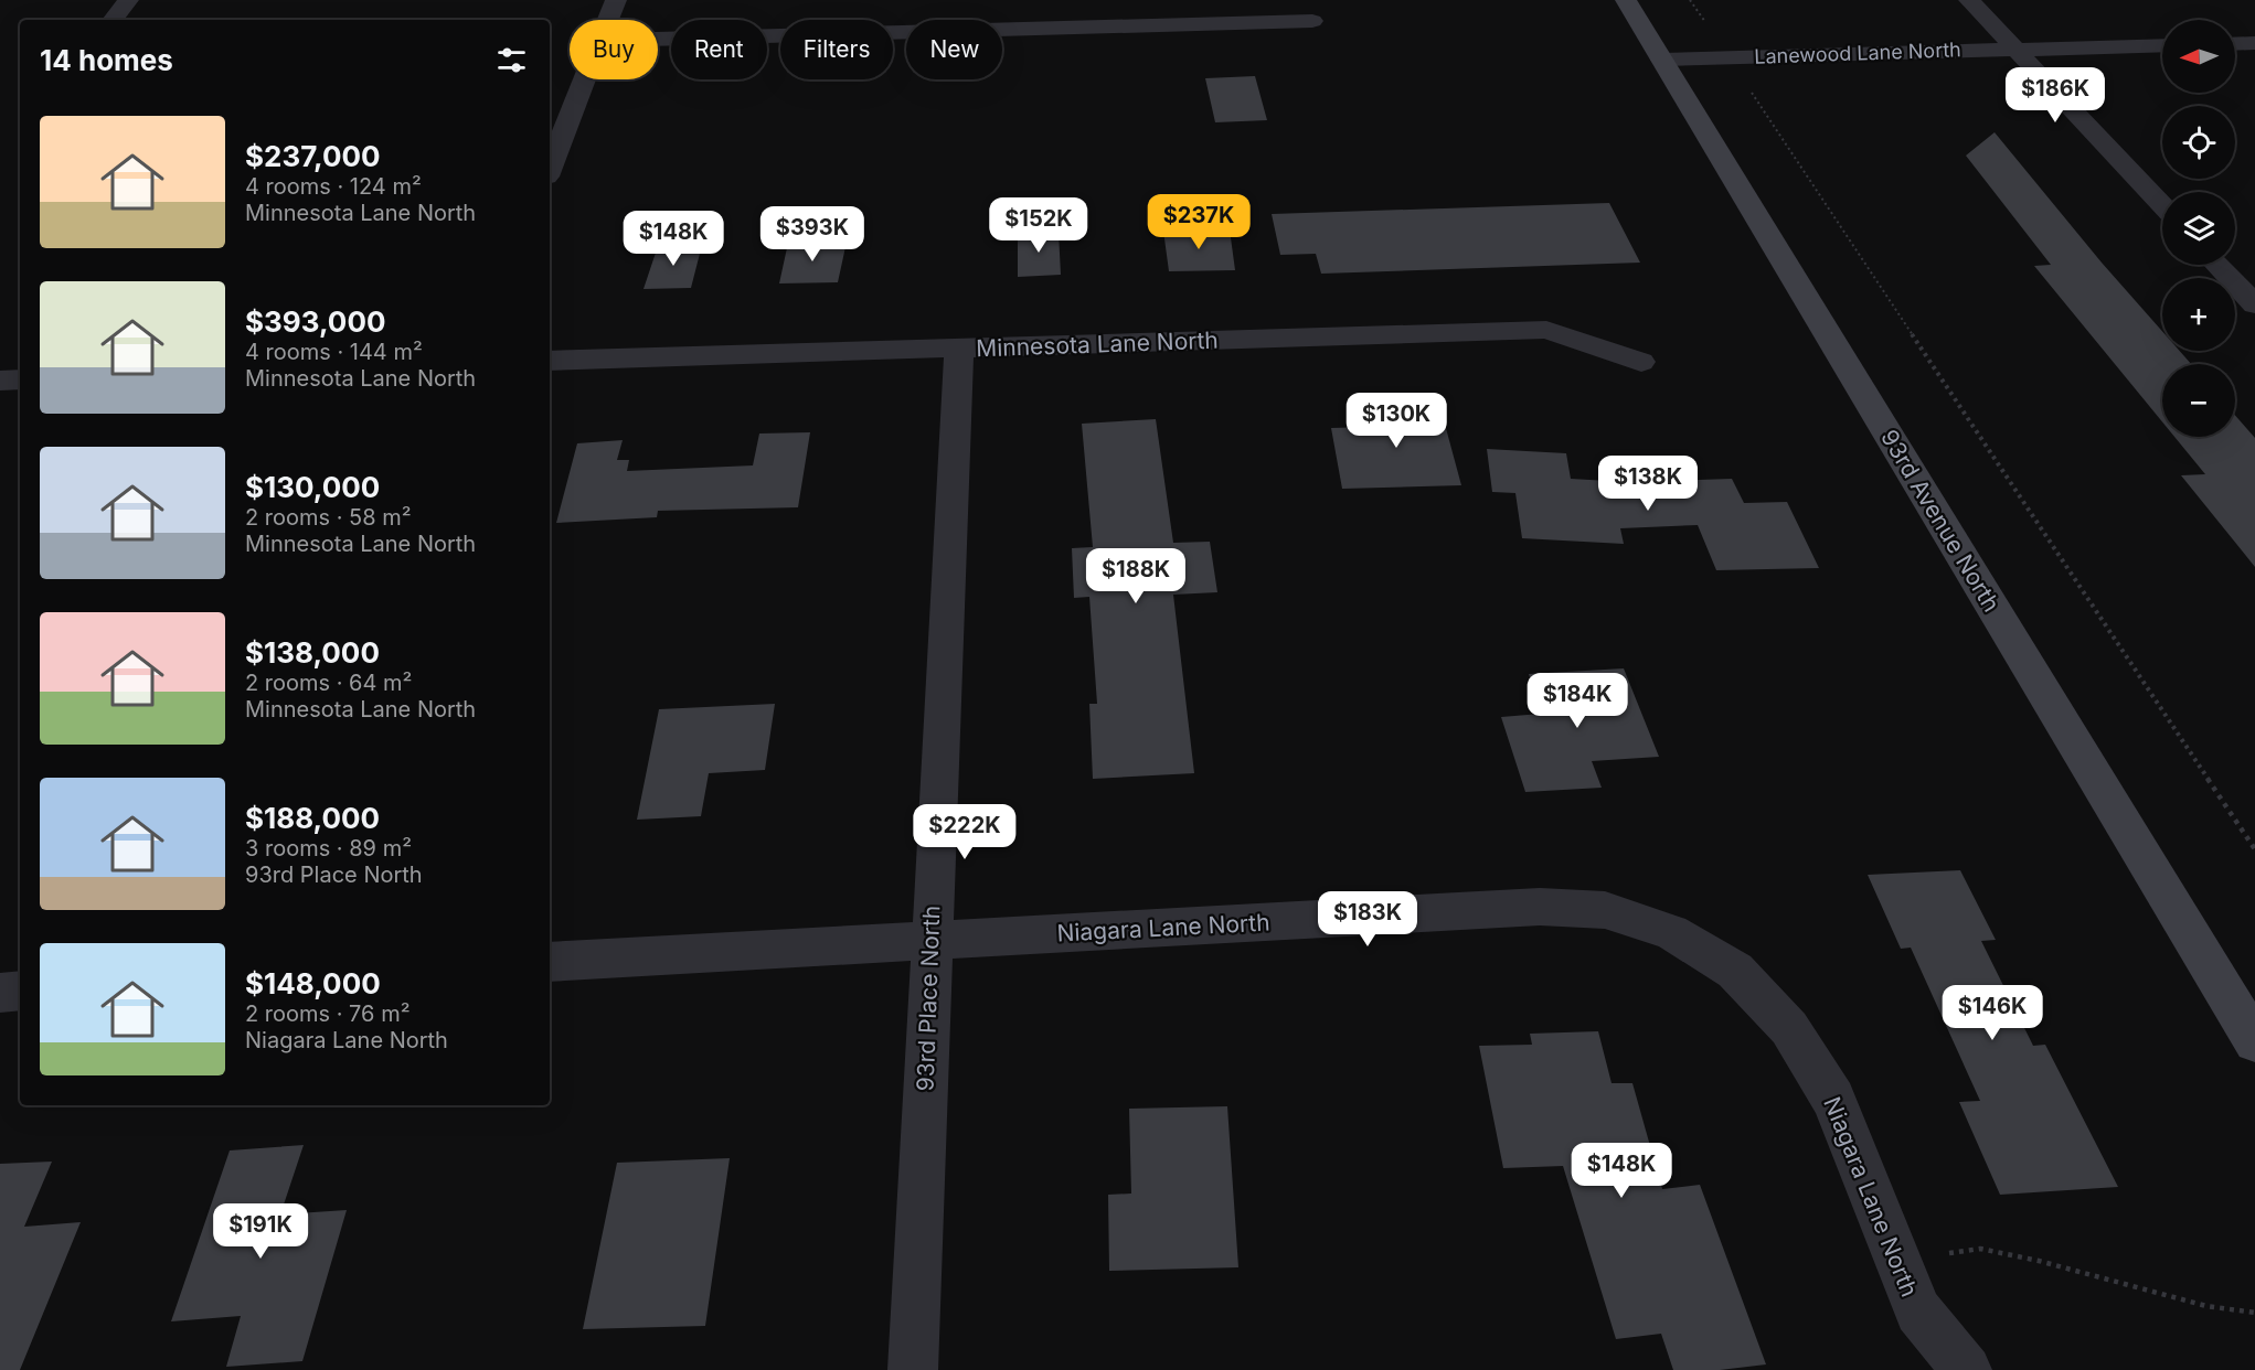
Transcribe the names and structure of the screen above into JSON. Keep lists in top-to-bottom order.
{
  "streets": {
    "main road": ["93rd Avenue North"],
    "street": [
      "Lanewood Lane North",
      "Minnesota Lane North",
      "Niagara Lane North",
      "93rd Place North"
    ]
  },
  "crossings": [
    ["Lanewood Lane North", "93rd Avenue North"],
    ["Minnesota Lane North", "93rd Place North"],
    ["Niagara Lane North", "93rd Place North"]
  ],
  "north": "left",
  "page": {
    "map_buttons": ["+", "−"],
    "chip": [
      "Buy",
      "Rent",
      "Filters",
      "New"
    ],
    "heading": "14 homes",
    "price": [
      "$186K",
      "$237K",
      "$152K",
      "$393K",
      "$148K",
      "$130K",
      "$138K",
      "$188K",
      "$184K",
      "$222K",
      "$183K",
      "$146K",
      "$148K",
      "$191K"
    ],
    "list": [
      {
        "name": "$237,000",
        "note": "4 rooms · 124 m² · Minnesota Lane North"
      },
      {
        "name": "$393,000",
        "note": "4 rooms · 144 m² · Minnesota Lane North"
      },
      {
        "name": "$130,000",
        "note": "2 rooms · 58 m² · Minnesota Lane North"
      },
      {
        "name": "$138,000",
        "note": "2 rooms · 64 m² · Minnesota Lane North"
      },
      {
        "name": "$188,000",
        "note": "3 rooms · 89 m² · 93rd Place North"
      },
      {
        "name": "$148,000",
        "note": "2 rooms · 76 m² · Niagara Lane North"
      }
    ]
  }
}
